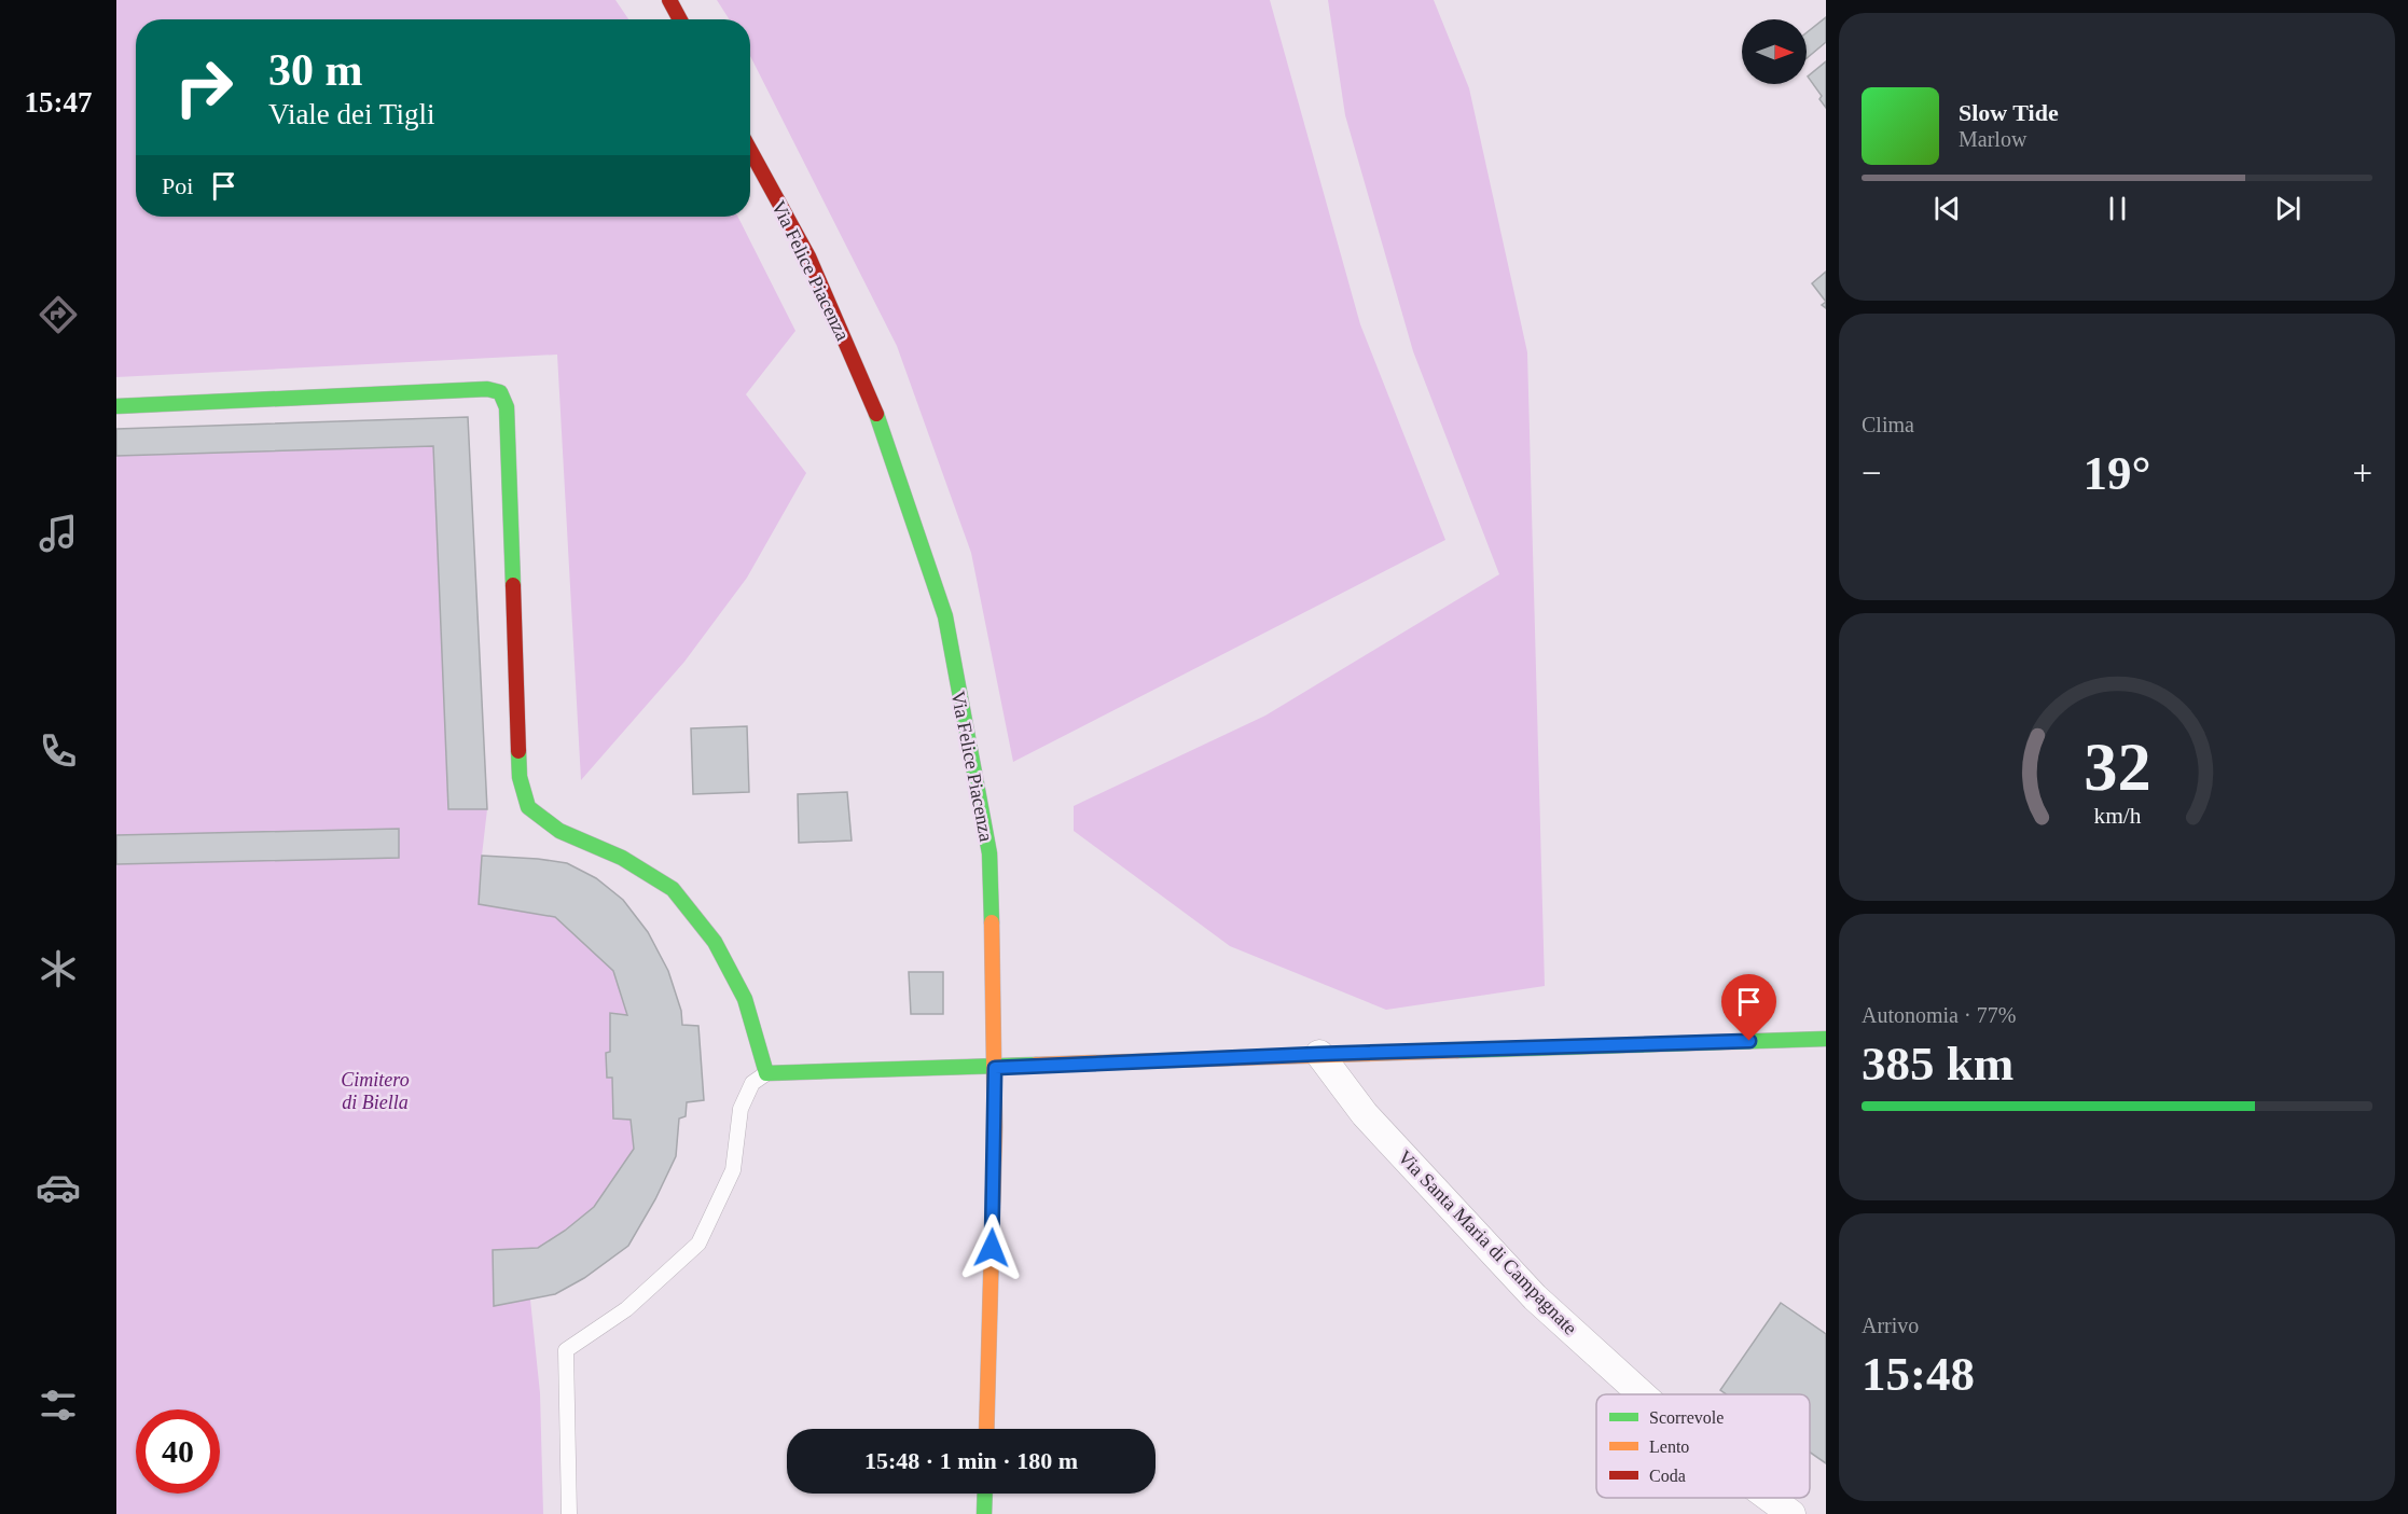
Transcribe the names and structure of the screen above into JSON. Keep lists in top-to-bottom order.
{
  "streets": {
    "street": ["Via Felice Piacenza", "Via Santa Maria di Campagnate"]
  },
  "parks": ["Cimitero di Biella"],
  "legend": ["Scorrevole", "Lento", "Coda"],
  "north": "right",
  "page": {
    "tabs": "15:47",
    "turn": ["30 m", "Viale dei Tigli"],
    "song": ["Slow Tide", "Marlow"],
    "then": "Poi",
    "tile": [
      "Clima",
      ["Autonomia · 77%", "385 km"],
      ["Arrivo", "15:48"]
    ],
    "heat": ["−", "19°", "+"],
    "limit": "40",
    "trip": "15:48 · 1 min · 180 m",
    "gauge": ["32", "km/h"]
  }
}
